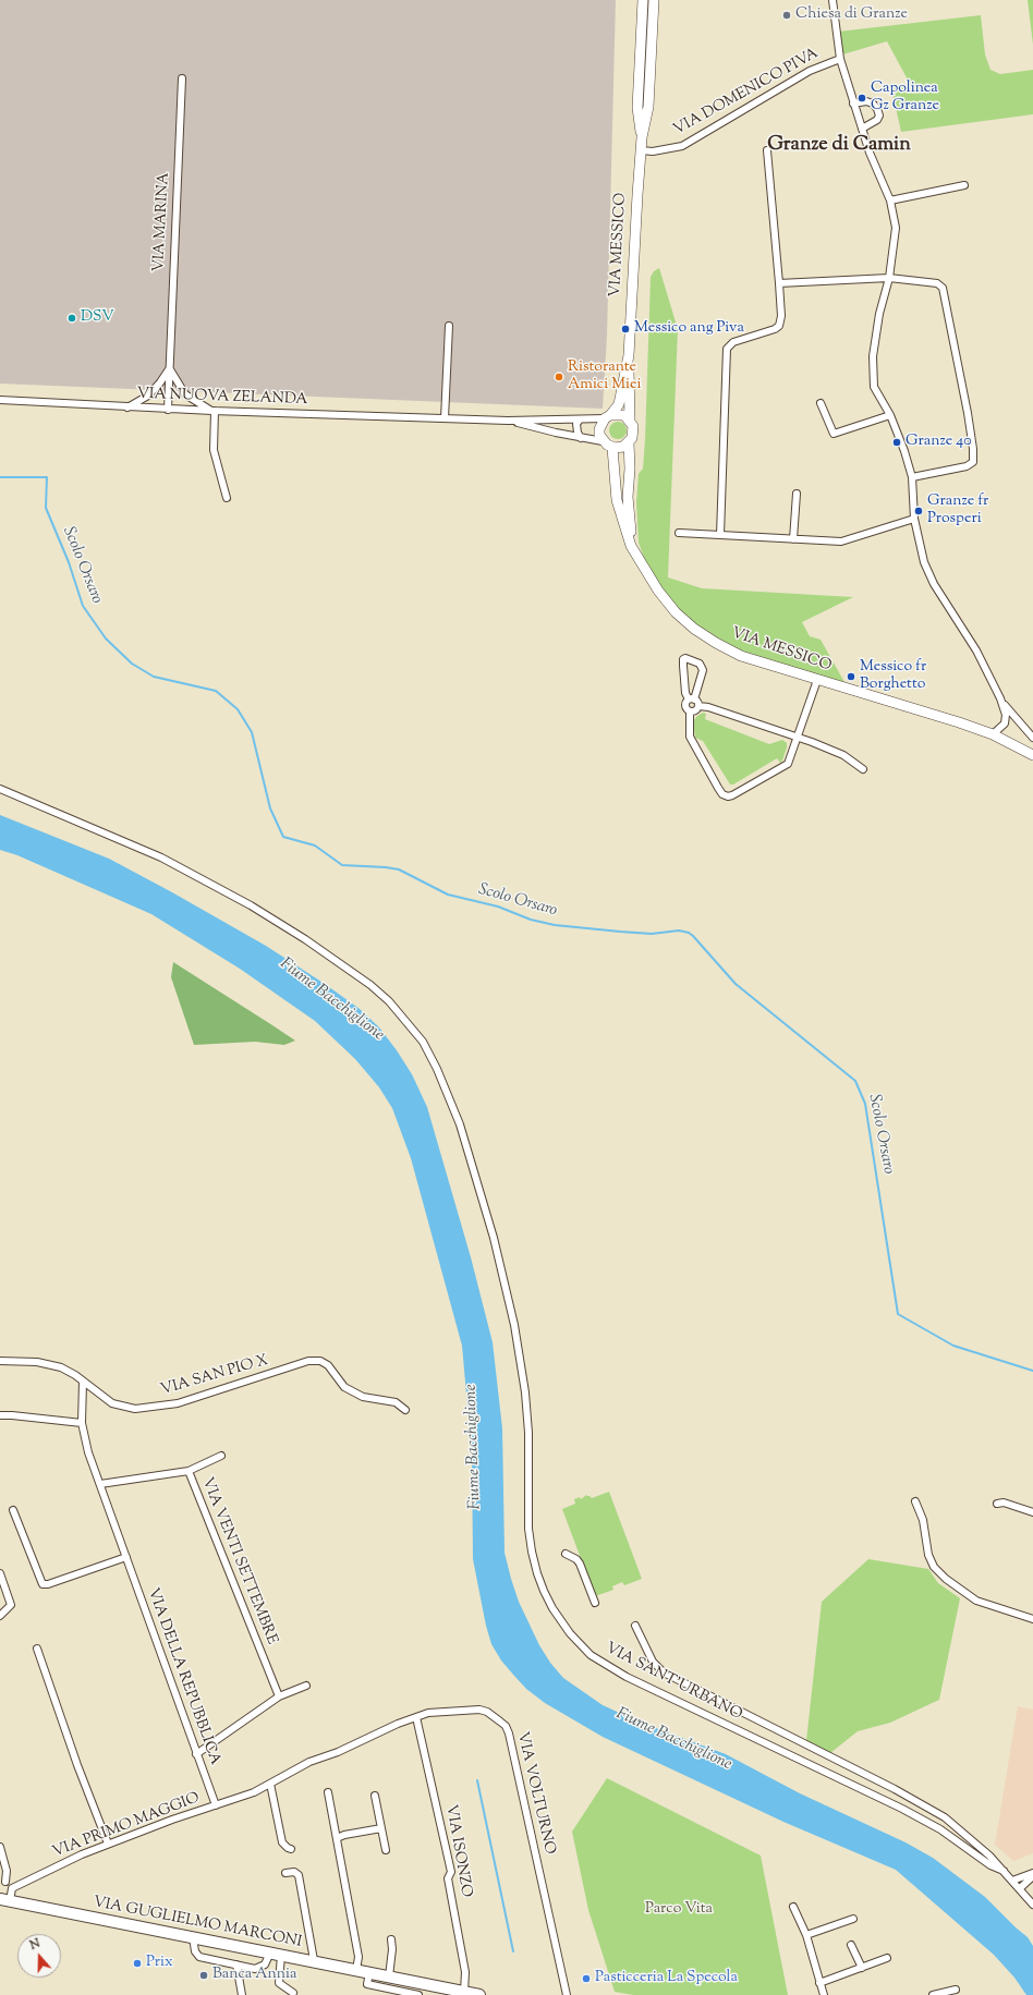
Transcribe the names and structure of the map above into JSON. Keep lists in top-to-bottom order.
{
  "streets": {
    "main road": ["VIA GUGLIELMO MARCONI"],
    "street": [
      "VIA DOMENICO PIVA",
      "VIA MARINA",
      "VIA MESSICO",
      "VIA NUOVA ZELANDA",
      "VIA SAN PIO X",
      "VIA VENTI SETTEMBRE",
      "VIA DELLA REPUBBLICA",
      "VIA SANT'URBANO",
      "VIA VOLTURNO",
      "VIA PRIMO MAGGIO",
      "VIA ISONZO"
    ]
  },
  "crossings": [
    ["VIA DOMENICO PIVA", "VIA MESSICO"],
    ["VIA MARINA", "VIA NUOVA ZELANDA"],
    ["VIA MESSICO", "VIA NUOVA ZELANDA"],
    ["VIA SAN PIO X", "VIA DELLA REPUBBLICA"],
    ["VIA VENTI SETTEMBRE", "VIA DELLA REPUBBLICA"],
    ["VIA DELLA REPUBBLICA", "VIA VOLTURNO"],
    ["VIA DELLA REPUBBLICA", "VIA PRIMO MAGGIO"],
    ["VIA VOLTURNO", "VIA PRIMO MAGGIO"],
    ["VIA VOLTURNO", "VIA ISONZO"],
    ["VIA ISONZO", "VIA GUGLIELMO MARCONI"]
  ],
  "districts": ["Granze di Camin"],
  "water": ["Scolo Orsaro", "Fiume Bacchiglione"],
  "parks": ["Parco Vita"],
  "places": [
    "Chiesa di Granze",
    "Capolinea Gz Granze",
    "DSV",
    "Messico ang Piva",
    "Ristorante Amici Miei",
    "Granze 40",
    "Granze fr Prosperi",
    "Messico fr Borghetto",
    "Prix",
    "Banca Annia",
    "Pasticceria La Specola"
  ],
  "north": "top"
}
